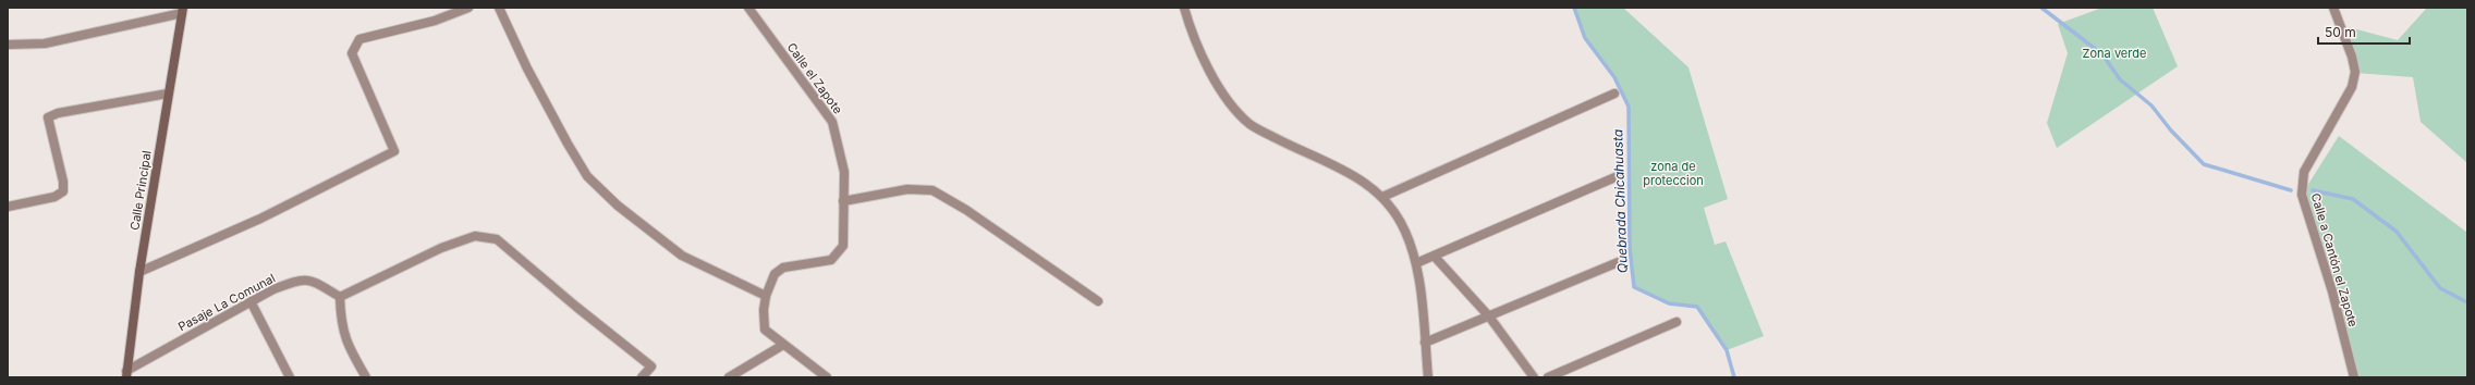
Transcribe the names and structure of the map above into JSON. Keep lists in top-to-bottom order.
{
  "streets": {
    "street": [
      "Calle el Zapote",
      "Calle Principal",
      "Calle a Cantón el Zapote",
      "Pasaje La Comunal"
    ]
  },
  "crossings": [
    ["Calle Principal", "Pasaje La Comunal"]
  ],
  "water": ["Quebrada Chicahuasta"],
  "parks": ["Zona verde", "zona de proteccion"],
  "scale_bar": "50 m"
}
